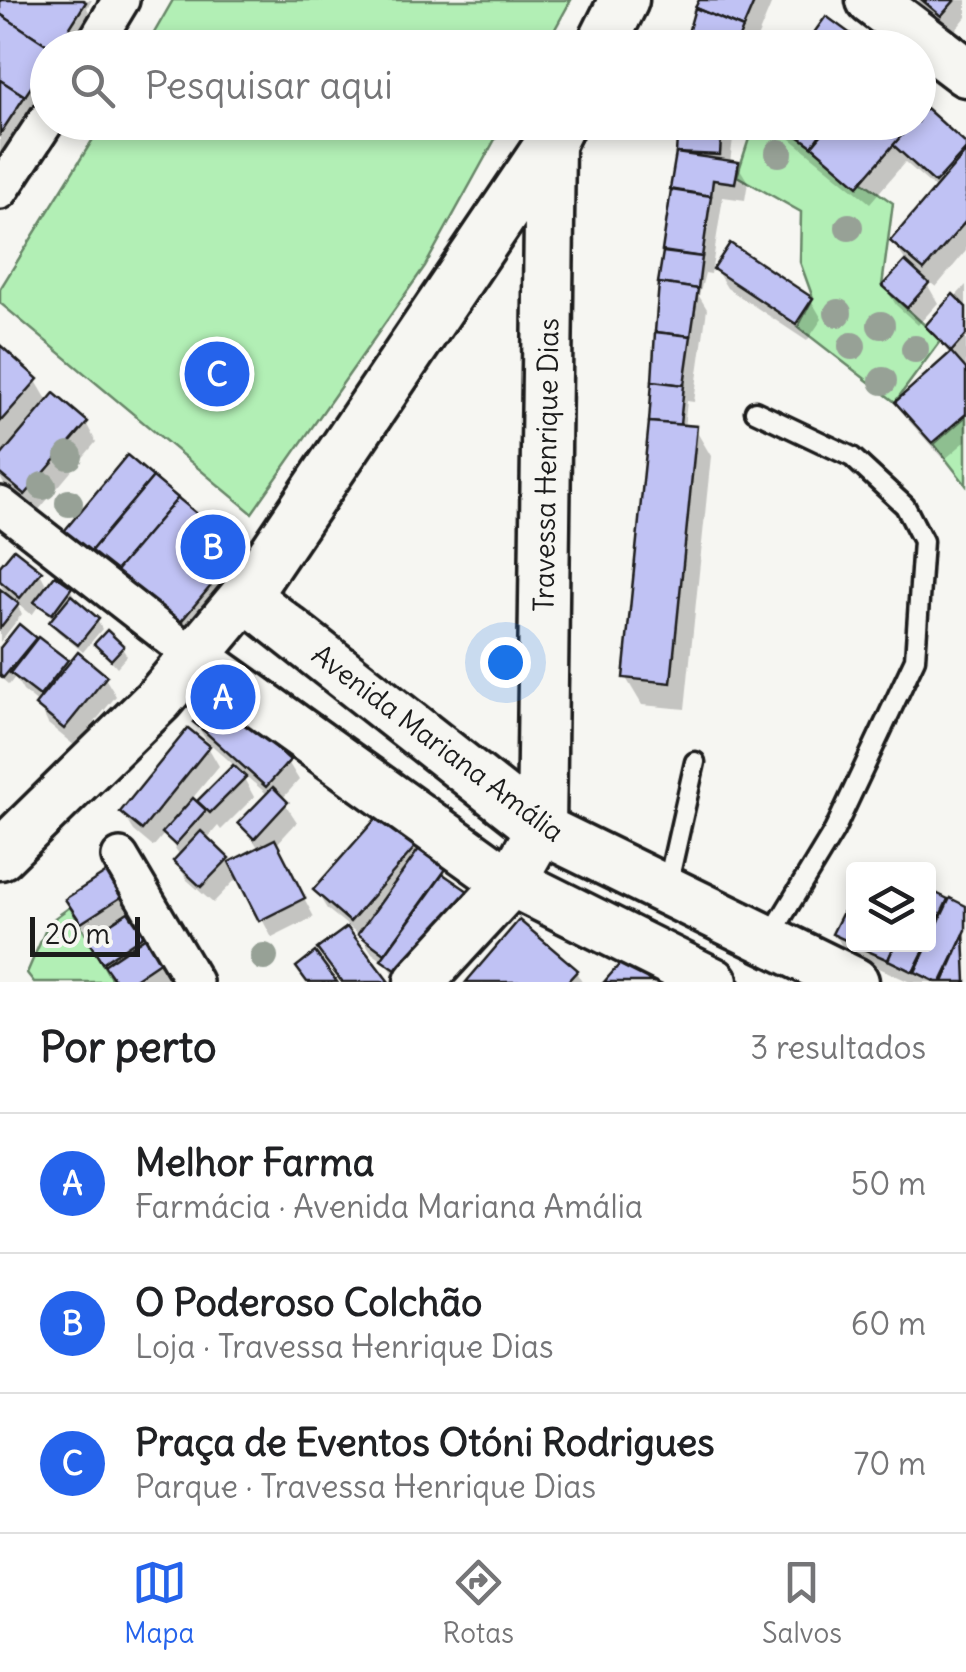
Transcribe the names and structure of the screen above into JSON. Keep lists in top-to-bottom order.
{
  "streets": {
    "main road": ["Travessa Henrique Dias", "Avenida Mariana Amália"]
  },
  "crossings": [
    ["Travessa Henrique Dias", "Avenida Mariana Amália"]
  ],
  "scale_bar": "20 m",
  "page": {
    "search": "Pesquisar aqui",
    "pins": ["C", "B", "A"],
    "scale": "20 m",
    "heading": ["Por perto", "3 resultados"],
    "list": [
      {
        "mark": "A",
        "name": "Melhor Farma",
        "note": "Farmácia · Avenida Mariana Amália",
        "value": "50 m"
      },
      {
        "mark": "B",
        "name": "O Poderoso Colchão",
        "note": "Loja · Travessa Henrique Dias",
        "value": "60 m"
      },
      {
        "mark": "C",
        "name": "Praça de Eventos Otóni Rodrigues",
        "note": "Parque · Travessa Henrique Dias",
        "value": "70 m"
      }
    ],
    "nav": ["Mapa", "Rotas", "Salvos"]
  }
}
